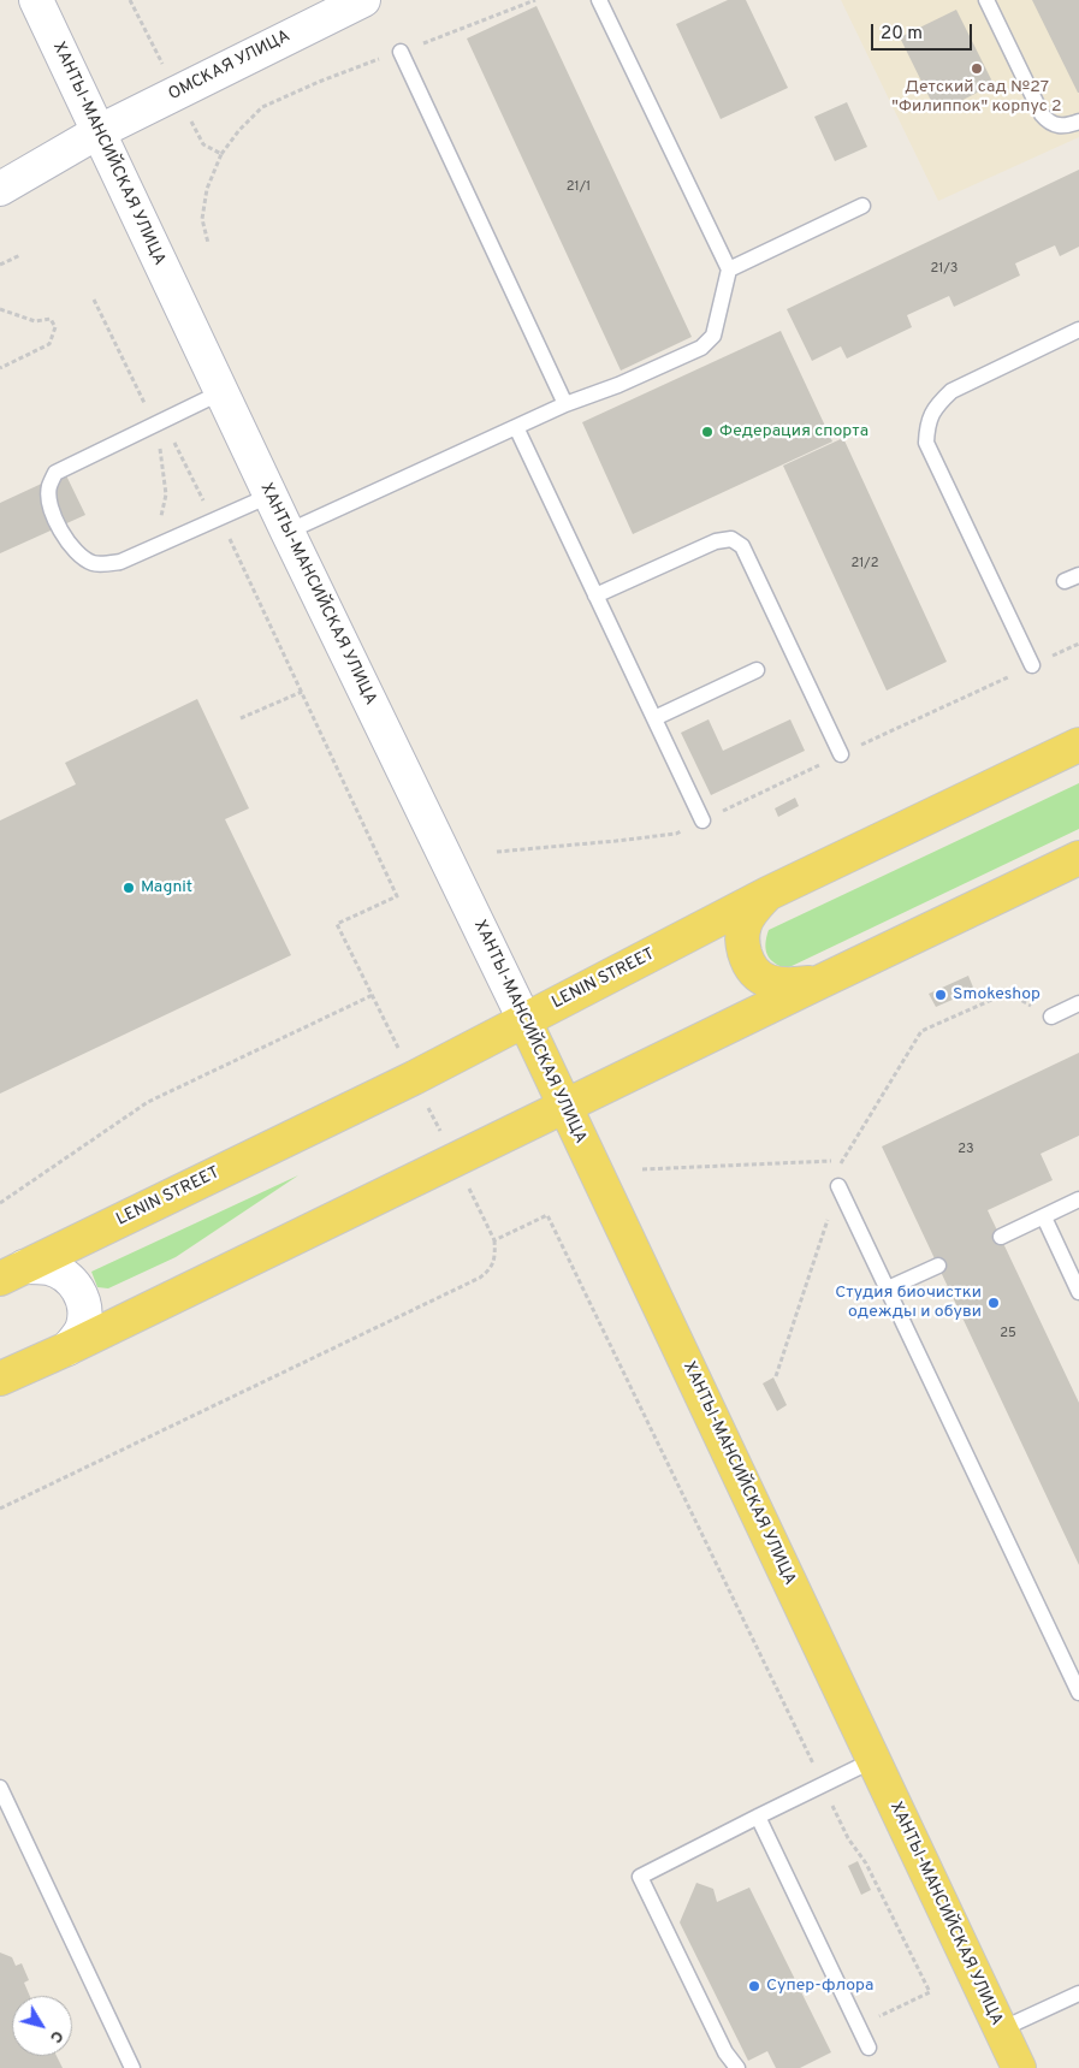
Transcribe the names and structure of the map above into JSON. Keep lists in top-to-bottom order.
{
  "streets": {
    "main road": ["ОМСКАЯ УЛИЦА", "ХАНТЫ-МАНСИЙСКАЯ УЛИЦА", "LENIN STREET"]
  },
  "crossings": [
    ["ОМСКАЯ УЛИЦА", "ХАНТЫ-МАНСИЙСКАЯ УЛИЦА"],
    ["ХАНТЫ-МАНСИЙСКАЯ УЛИЦА", "LENIN STREET"]
  ],
  "places": [
    "Детский сад №27 \"Филиппок\" корпус 2",
    "Федерация спорта",
    "Magnit",
    "Smokeshop",
    "Студия биочистки одежды и обуви",
    "Супер-флора"
  ],
  "house_numbers": [
    "21/1",
    "21/3",
    "21/2",
    "23",
    "25"
  ],
  "scale_bar": "20 m",
  "north": "bottom right"
}
